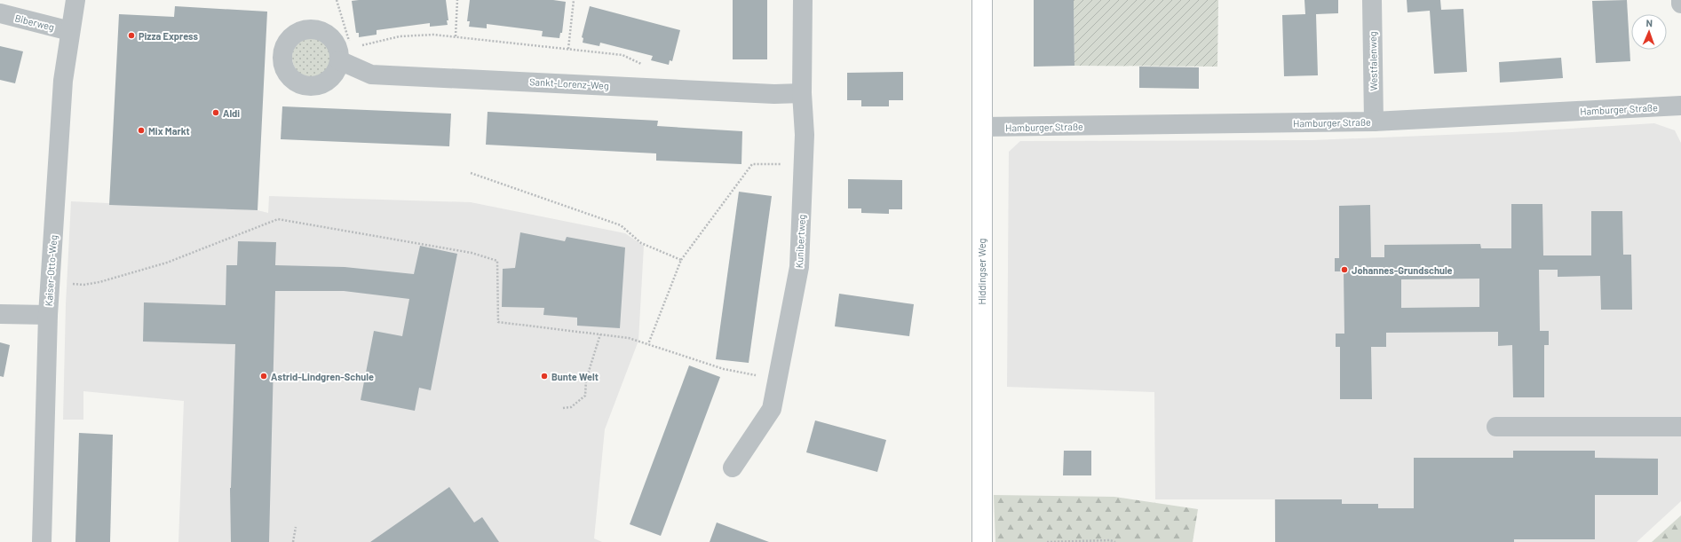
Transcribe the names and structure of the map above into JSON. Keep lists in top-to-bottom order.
{
  "streets": {
    "main road": ["Hiddingser Weg"],
    "street": [
      "Biberweg",
      "Westfalenweg",
      "Sankt-Lorenz-Weg",
      "Hamburger Straße",
      "Kunibertweg",
      "Kaiser-Otto-Weg"
    ]
  },
  "crossings": [
    ["Biberweg", "Kaiser-Otto-Weg"],
    ["Westfalenweg", "Hamburger Straße"],
    ["Sankt-Lorenz-Weg", "Kunibertweg"],
    ["Hamburger Straße", "Hiddingser Weg"]
  ],
  "places": [
    "Pizza Express",
    "Aldi",
    "Mix Markt",
    "Johannes-Grundschule",
    "Astrid-Lindgren-Schule",
    "Bunte Welt"
  ],
  "north": "top"
}
